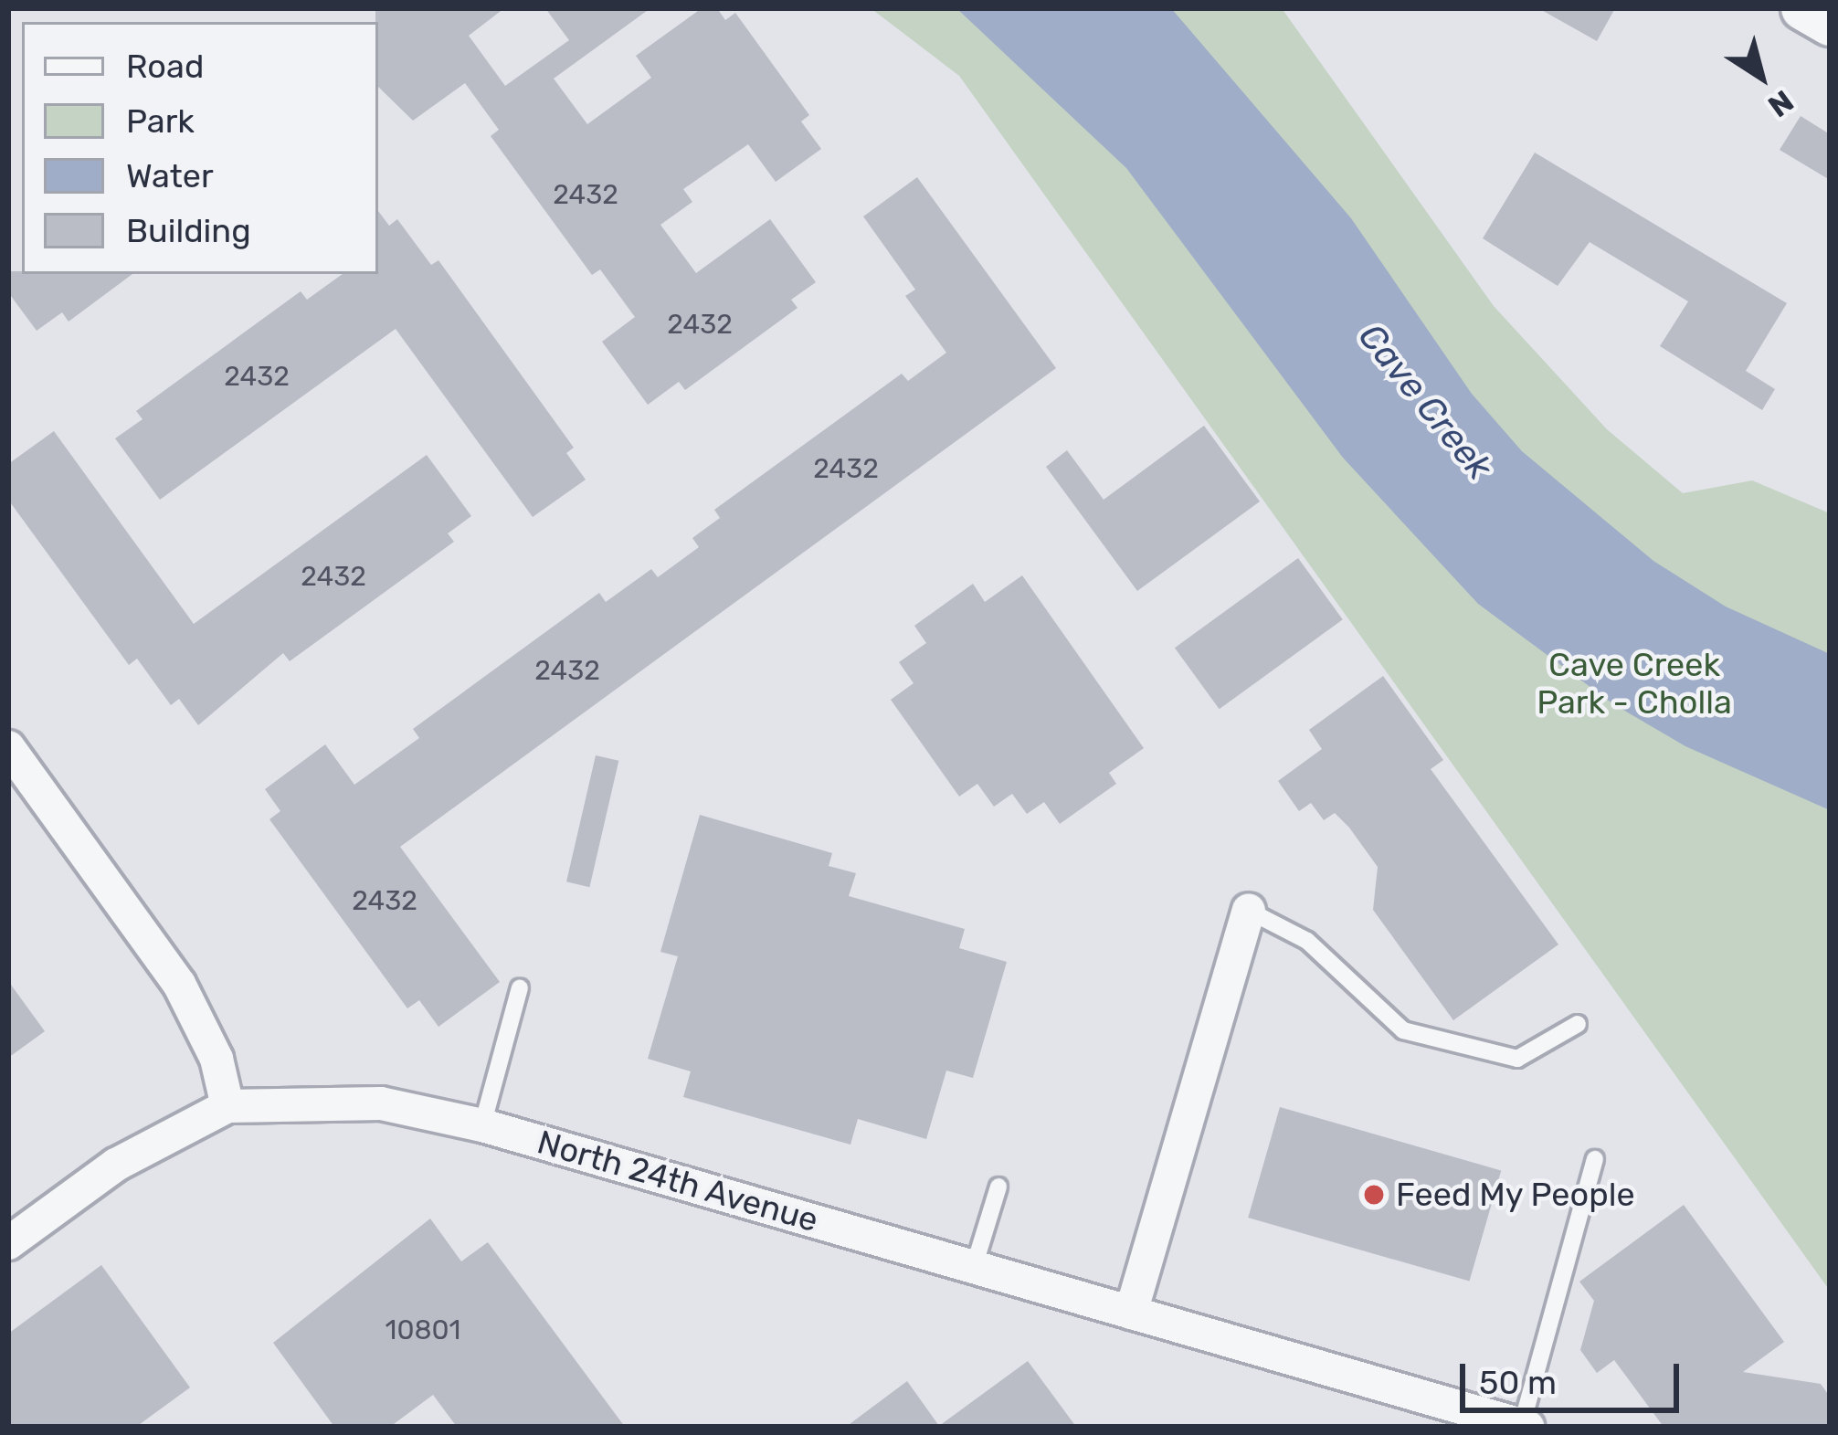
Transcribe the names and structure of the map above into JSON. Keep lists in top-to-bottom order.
{
  "streets": {
    "street": ["North 24th Avenue"]
  },
  "water": ["Cave Creek"],
  "parks": ["Cave Creek Park - Cholla"],
  "places": ["Feed My People"],
  "house_numbers": [
    "2432",
    "2432",
    "2432",
    "2432",
    "2432",
    "2432",
    "2432",
    "10801"
  ],
  "legend": [
    "Road",
    "Park",
    "Water",
    "Building"
  ],
  "scale_bar": "50 m",
  "north": "bottom right"
}
